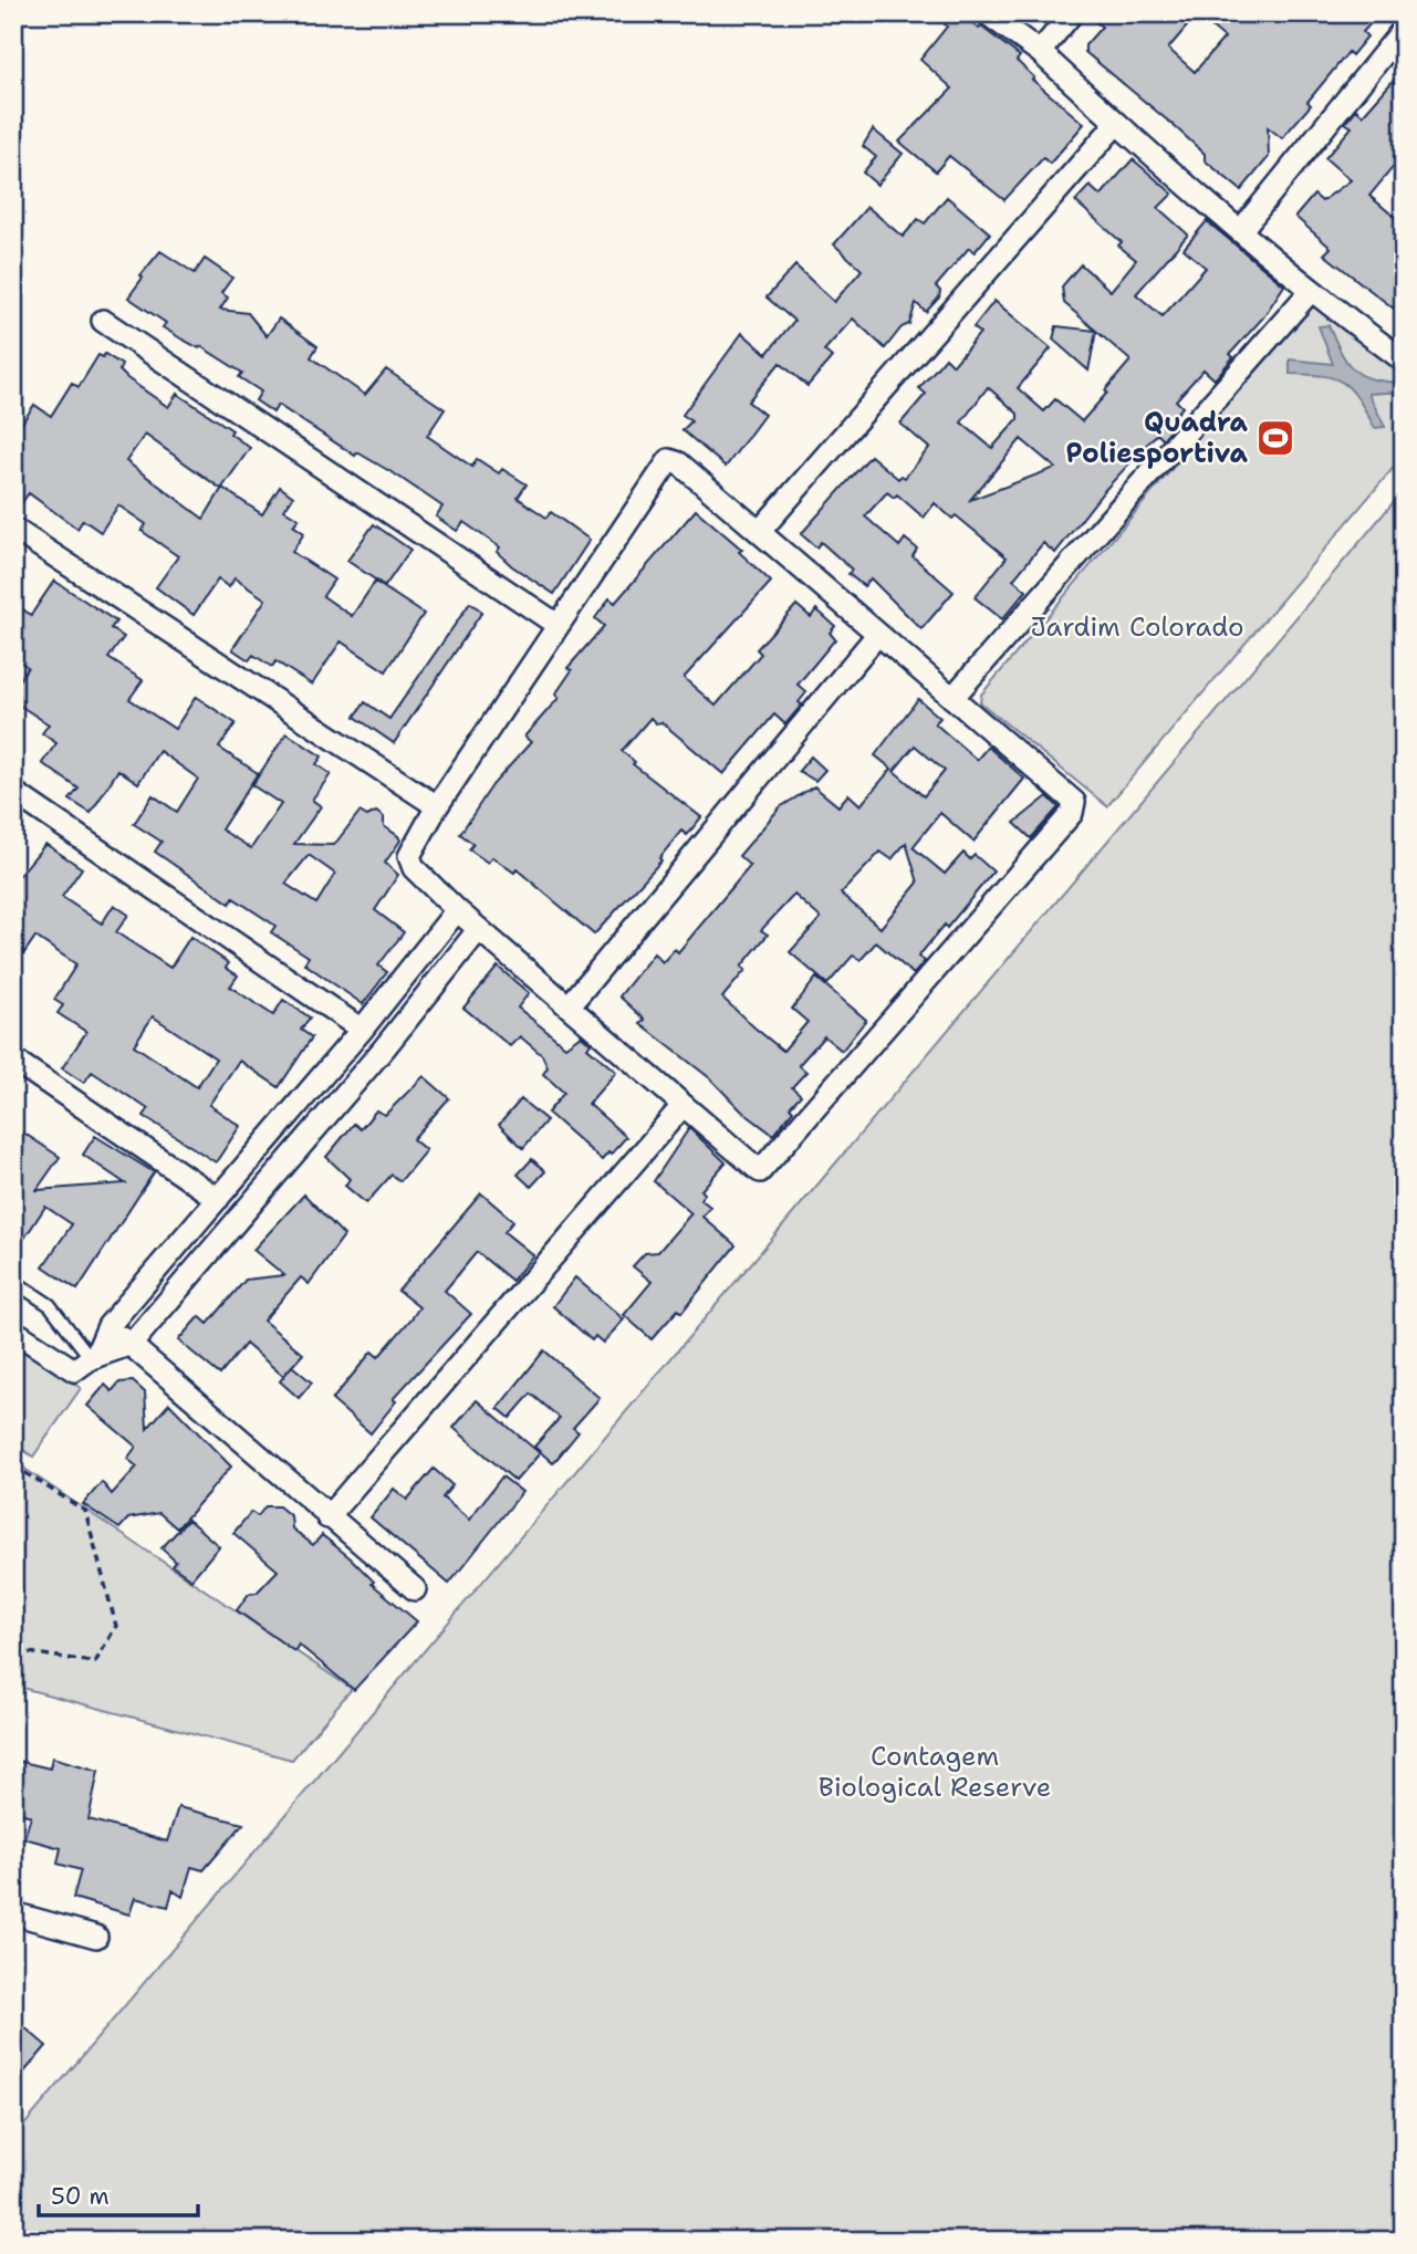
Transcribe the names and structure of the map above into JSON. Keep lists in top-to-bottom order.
{
  "parks": ["Jardim Colorado", "Contagem Biological Reserve"],
  "places": {
    "sports": ["Quadra Poliesportiva"]
  },
  "scale_bar": "50 m"
}
